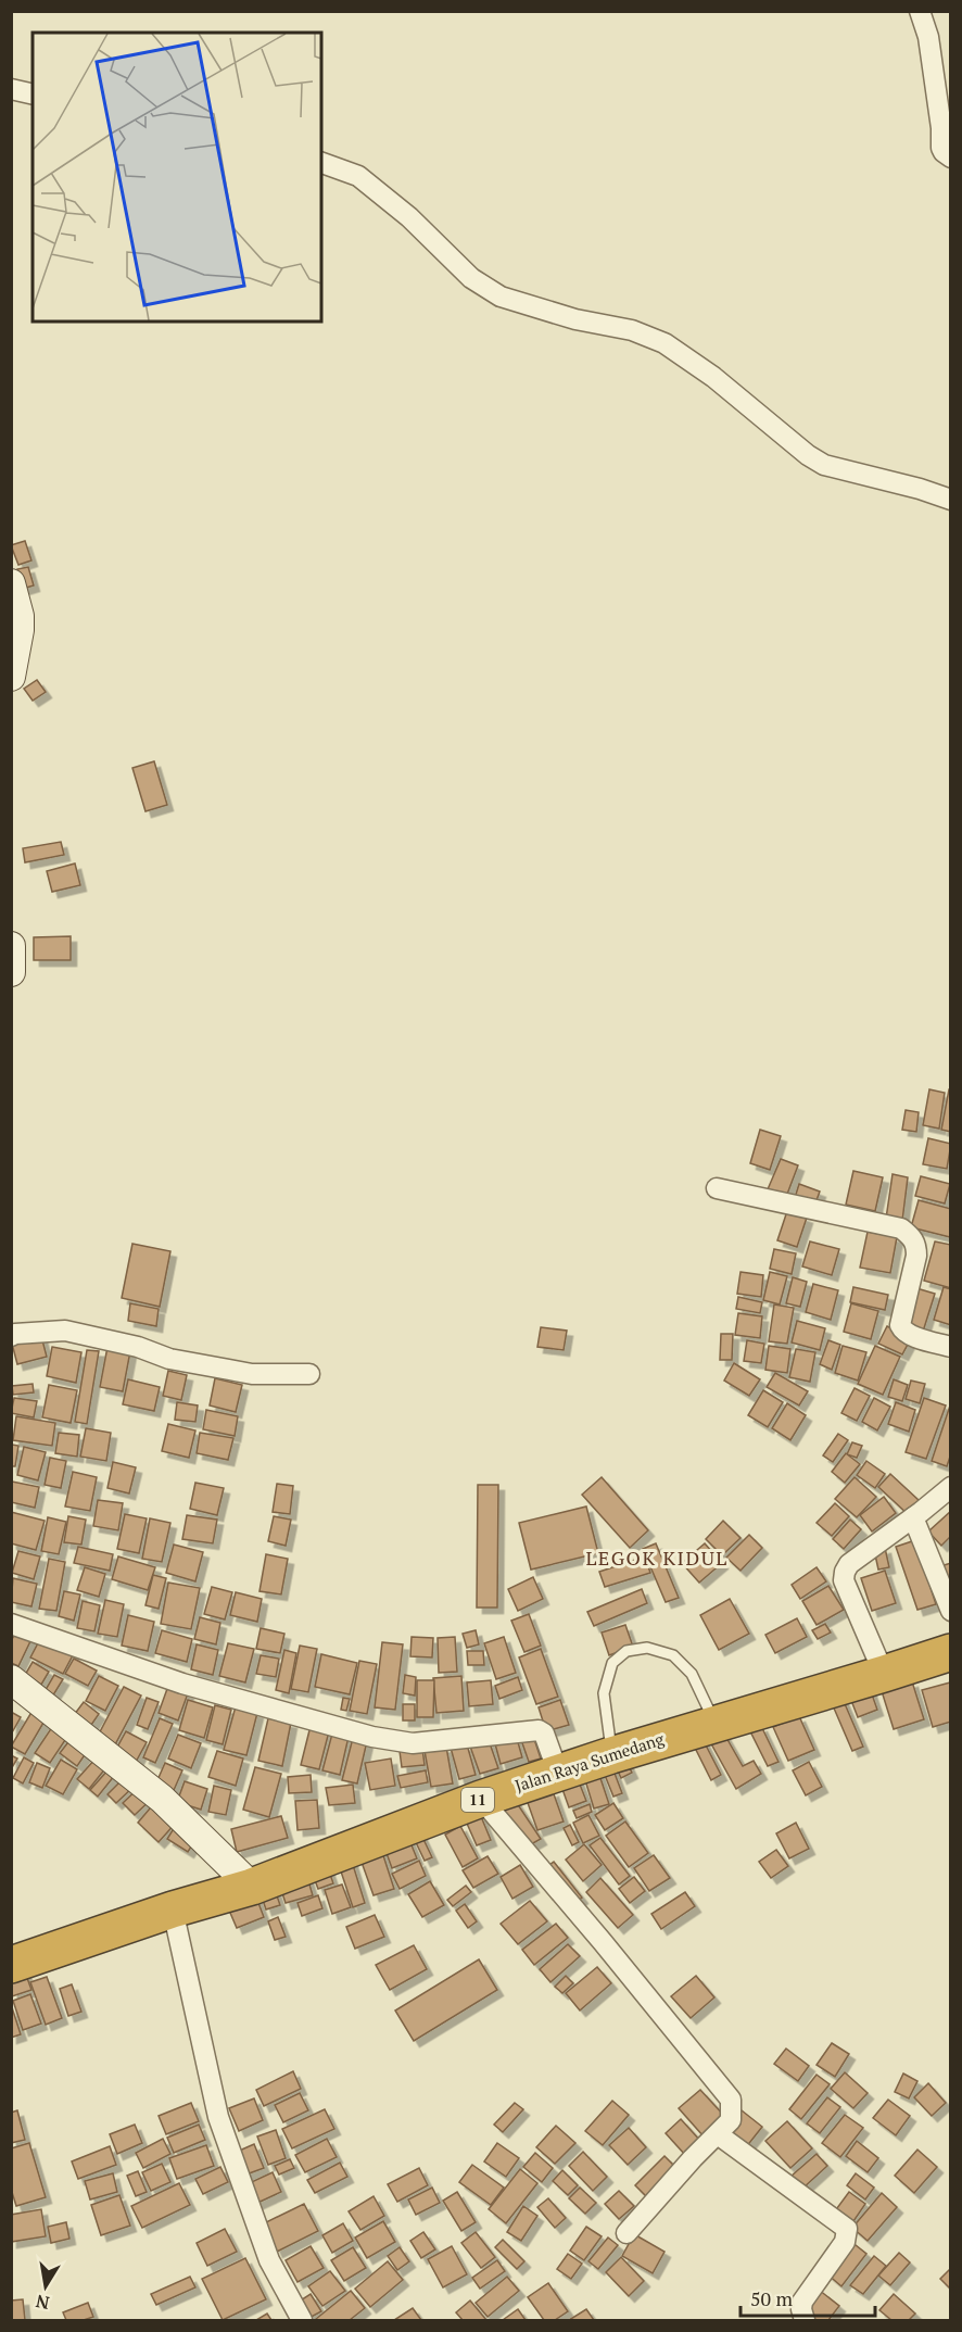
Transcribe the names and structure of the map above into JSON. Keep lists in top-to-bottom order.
{
  "streets": {
    "highway": ["Jalan Raya Sumedang", "11"]
  },
  "districts": ["LEGOK KIDUL"],
  "scale_bar": "50 m",
  "north": "bottom"
}
